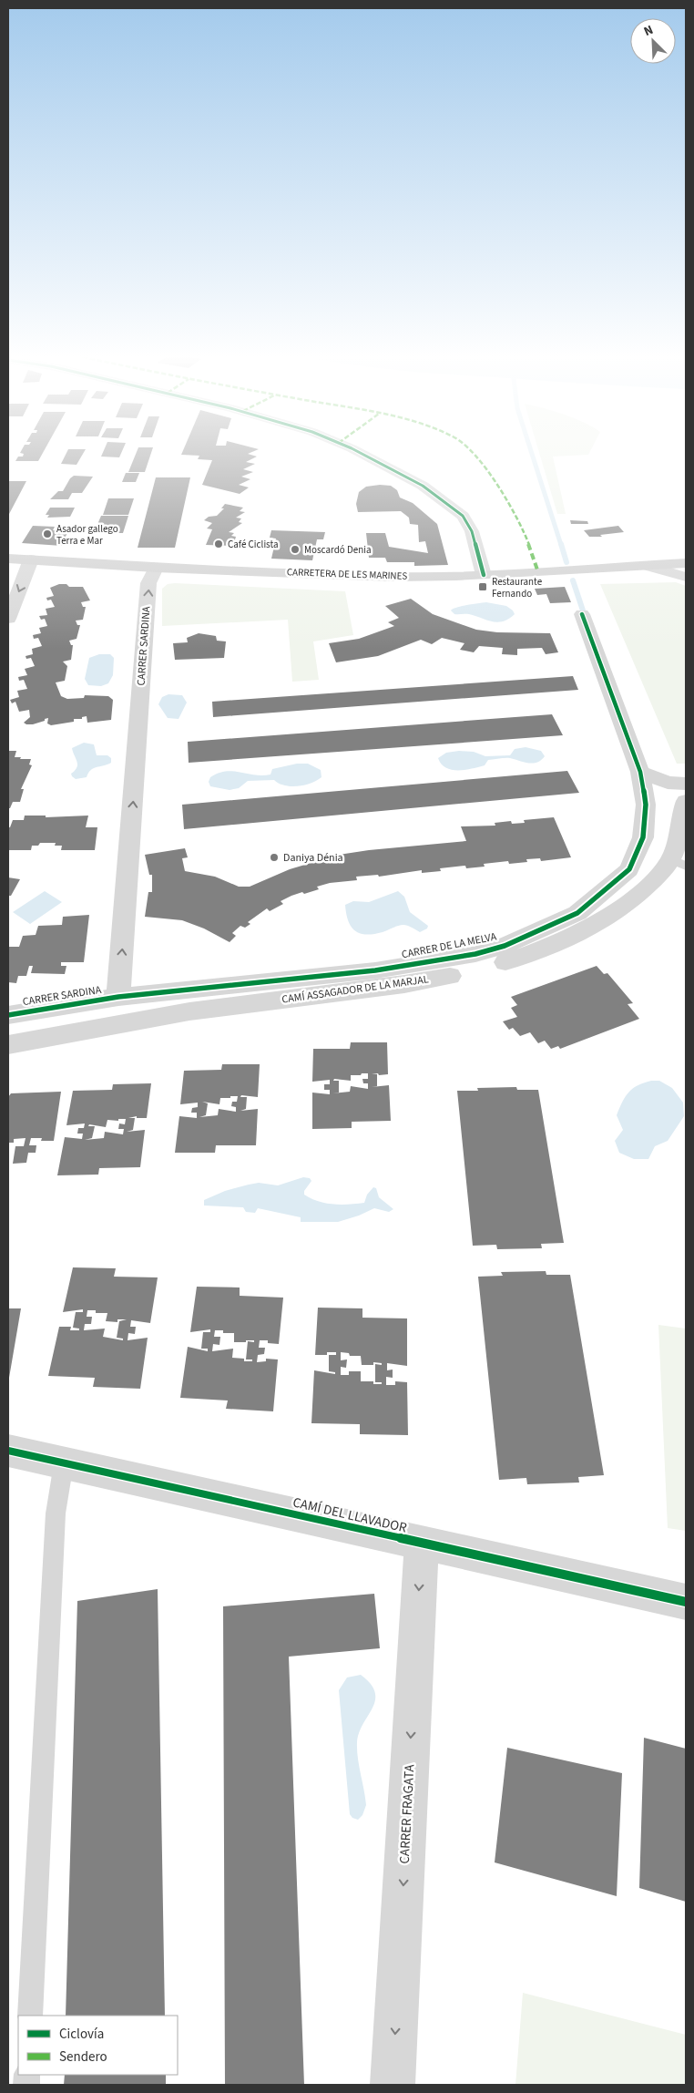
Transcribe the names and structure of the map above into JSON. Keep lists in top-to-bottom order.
{
  "streets": {
    "main road": ["CARRETERA DE LES MARINES"],
    "street": [
      "CARRER SARDINA",
      "CARRER DE LA MELVA",
      "CAMÍ ASSAGADOR DE LA MARJAL",
      "CAMÍ DEL LLAVADOR",
      "CARRER FRAGATA"
    ]
  },
  "crossings": [
    ["CARRETERA DE LES MARINES", "CARRER SARDINA"],
    ["CARRER SARDINA", "CARRER DE LA MELVA"],
    ["CAMÍ DEL LLAVADOR", "CARRER FRAGATA"]
  ],
  "one_way": ["CARRER SARDINA", "CARRER FRAGATA"],
  "places": {
    "other": [
      "Asador gallego Terra e Mar",
      "Café Ciclista",
      "Moscardó Denia",
      "Daniya Dénia"
    ],
    "transit": ["Restaurante Fernando"]
  },
  "legend": ["Ciclovía", "Sendero"],
  "north": "top left"
}
